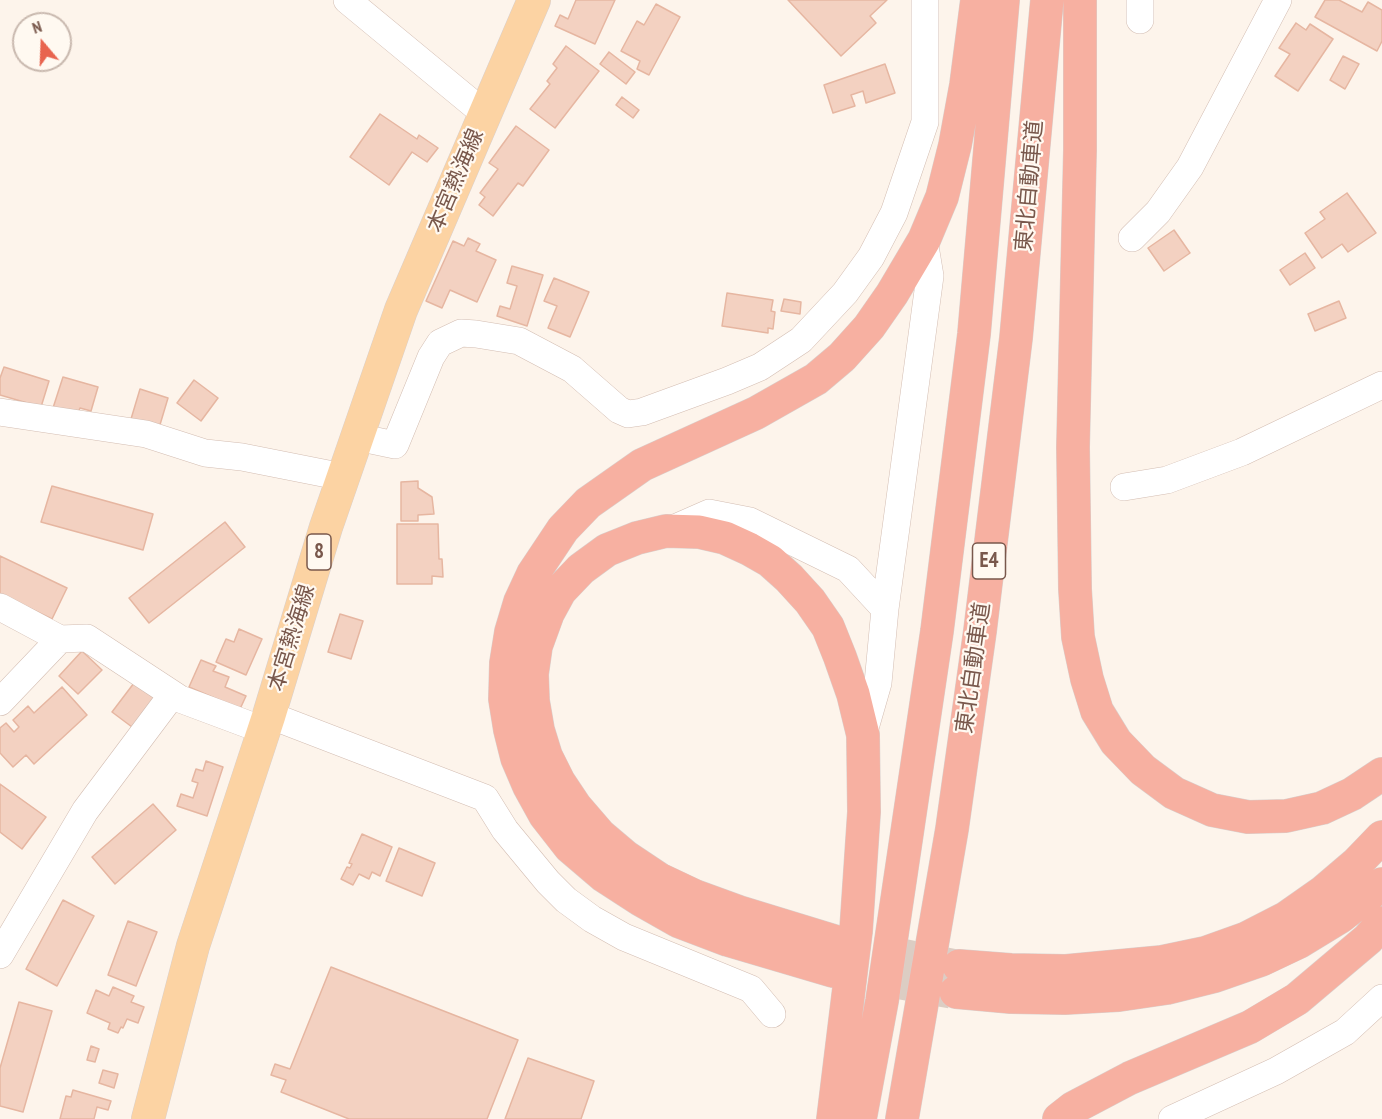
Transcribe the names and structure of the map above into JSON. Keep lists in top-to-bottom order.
{
  "streets": {
    "highway": ["東北自動車道", "E4"],
    "main road": ["本宮熱海線", "8"]
  },
  "north": "top"
}
